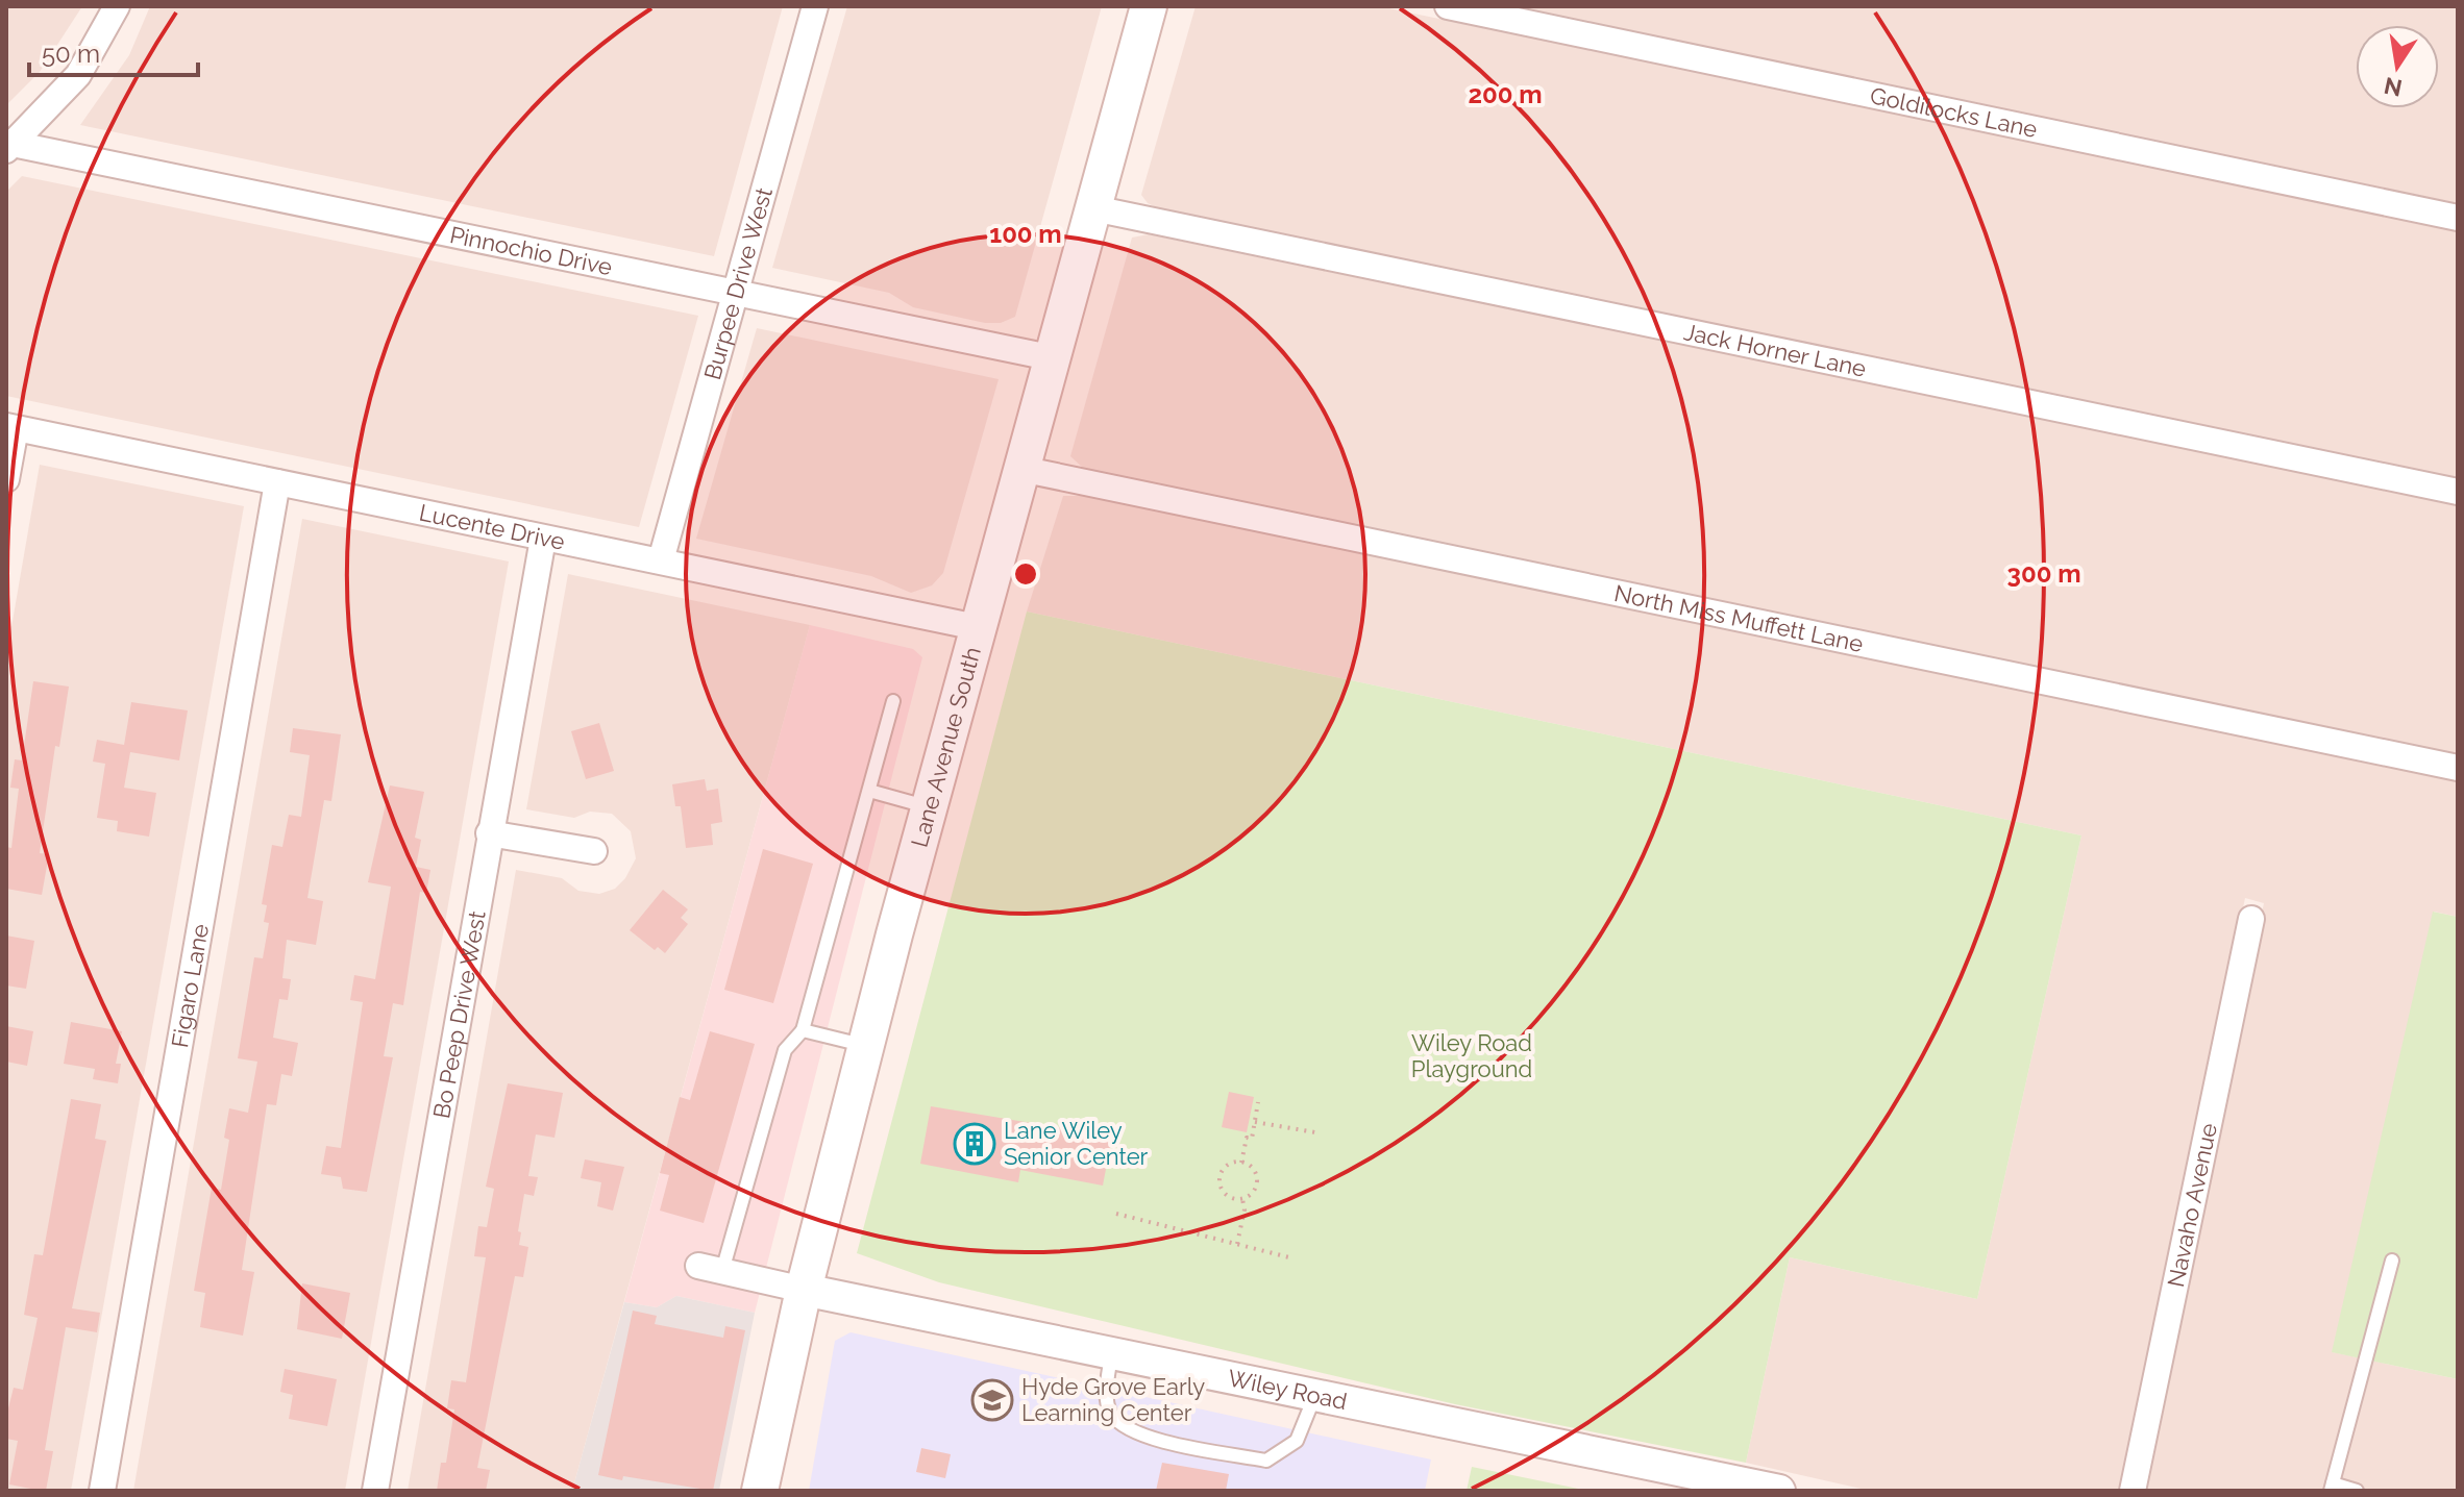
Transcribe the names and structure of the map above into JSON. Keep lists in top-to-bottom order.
{
  "streets": {
    "main road": ["Lane Avenue South"],
    "street": [
      "Goldilocks Lane",
      "Pinnochio Drive",
      "Burpee Drive West",
      "Jack Horner Lane",
      "Lucente Drive",
      "North Miss Muffett Lane",
      "Figaro Lane",
      "Bo Peep Drive West",
      "Navaho Avenue",
      "Wiley Road"
    ]
  },
  "crossings": [
    ["Pinnochio Drive", "Burpee Drive West"],
    ["Pinnochio Drive", "Lane Avenue South"],
    ["Burpee Drive West", "Lucente Drive"],
    ["Jack Horner Lane", "Lane Avenue South"],
    ["Lucente Drive", "Lane Avenue South"],
    ["Lucente Drive", "Figaro Lane"],
    ["Lucente Drive", "Bo Peep Drive West"],
    ["North Miss Muffett Lane", "Lane Avenue South"],
    ["Lane Avenue South", "Wiley Road"]
  ],
  "parks": ["Wiley Road Playground"],
  "places": {
    "building": ["Lane Wiley Senior Center"],
    "school or university": ["Hyde Grove Early Learning Center"]
  },
  "scale_bar": "50 m",
  "north": "bottom",
  "rings": ["200 m", "100 m", "300 m"]
}
